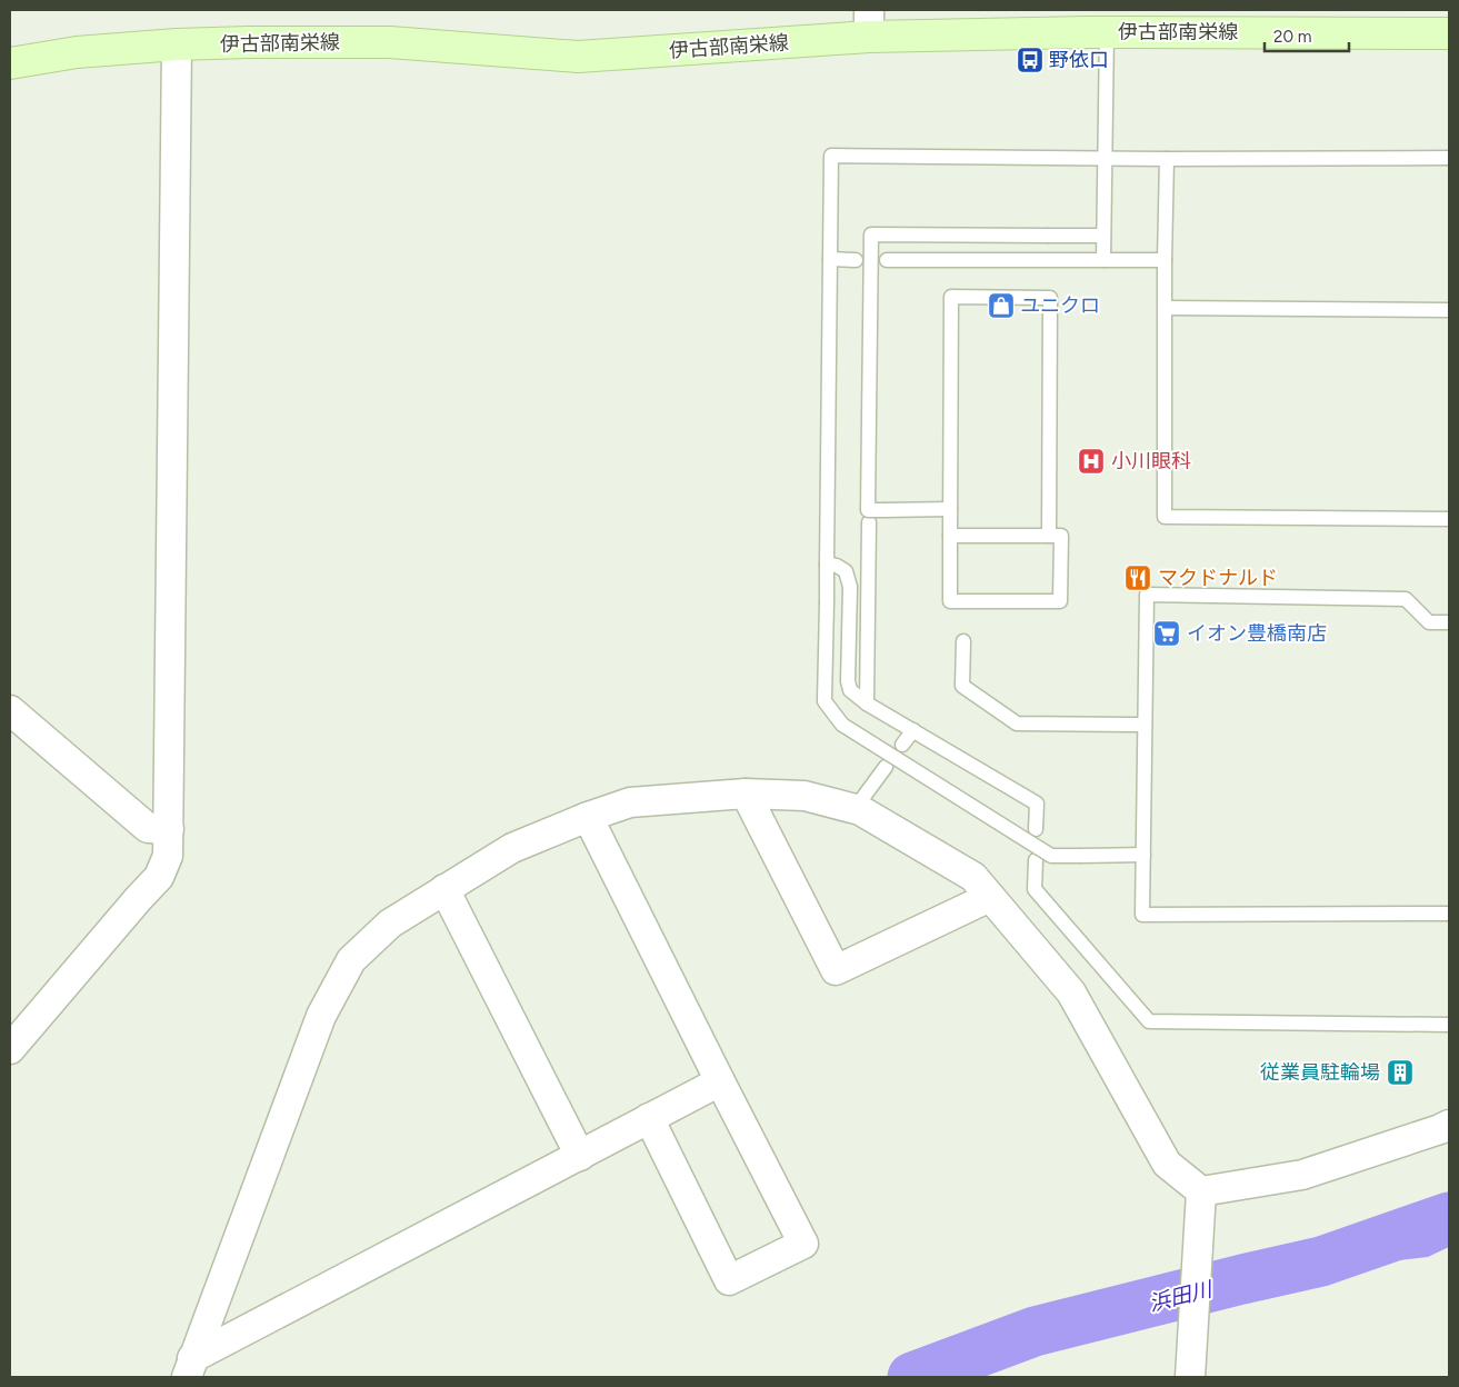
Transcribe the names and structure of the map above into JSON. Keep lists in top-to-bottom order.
{
  "streets": {
    "main road": ["伊古部南栄線"]
  },
  "water": ["浜田川"],
  "places": {
    "bus stop": ["野依口"],
    "shop": ["ユニクロ"],
    "hospital": ["小川眼科"],
    "restaurant": ["マクドナルド"],
    "supermarket": ["イオン豊橋南店"],
    "building": ["従業員駐輪場"]
  },
  "scale_bar": "20 m"
}
